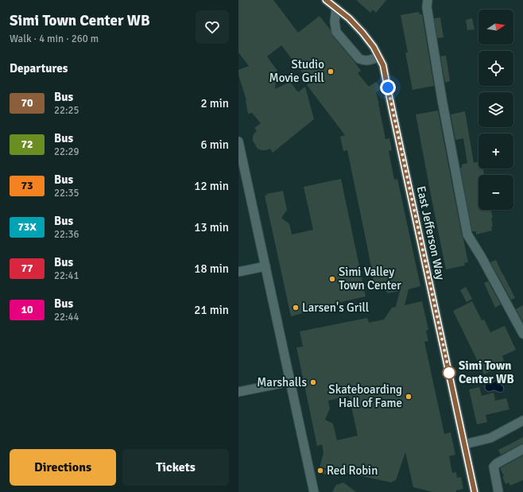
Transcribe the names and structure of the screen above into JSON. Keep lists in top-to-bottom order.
{
  "streets": {
    "street": ["East Jefferson Way"]
  },
  "places": [
    "Studio Movie Grill",
    "Simi Valley Town Center",
    "Larsen's Grill",
    "Simi Town Center WB",
    "Marshalls",
    "Skateboarding Hall of Fame",
    "Red Robin"
  ],
  "lines": ["bus line 70"],
  "north": "right",
  "page": {
    "heading": [
      ["Simi Town Center WB", "Walk · 4 min · 260 m"],
      "Departures"
    ],
    "map_buttons": ["+", "−"],
    "list": [
      {
        "mark": "70",
        "name": "Bus",
        "note": "22:25",
        "value": "2 min"
      },
      {
        "mark": "72",
        "name": "Bus",
        "note": "22:29",
        "value": "6 min"
      },
      {
        "mark": "73",
        "name": "Bus",
        "note": "22:35",
        "value": "12 min"
      },
      {
        "mark": "73X",
        "name": "Bus",
        "note": "22:36",
        "value": "13 min"
      },
      {
        "mark": "77",
        "name": "Bus",
        "note": "22:41",
        "value": "18 min"
      },
      {
        "mark": "10",
        "name": "Bus",
        "note": "22:44",
        "value": "21 min"
      }
    ],
    "buttons": ["Directions", "Tickets"]
  }
}
